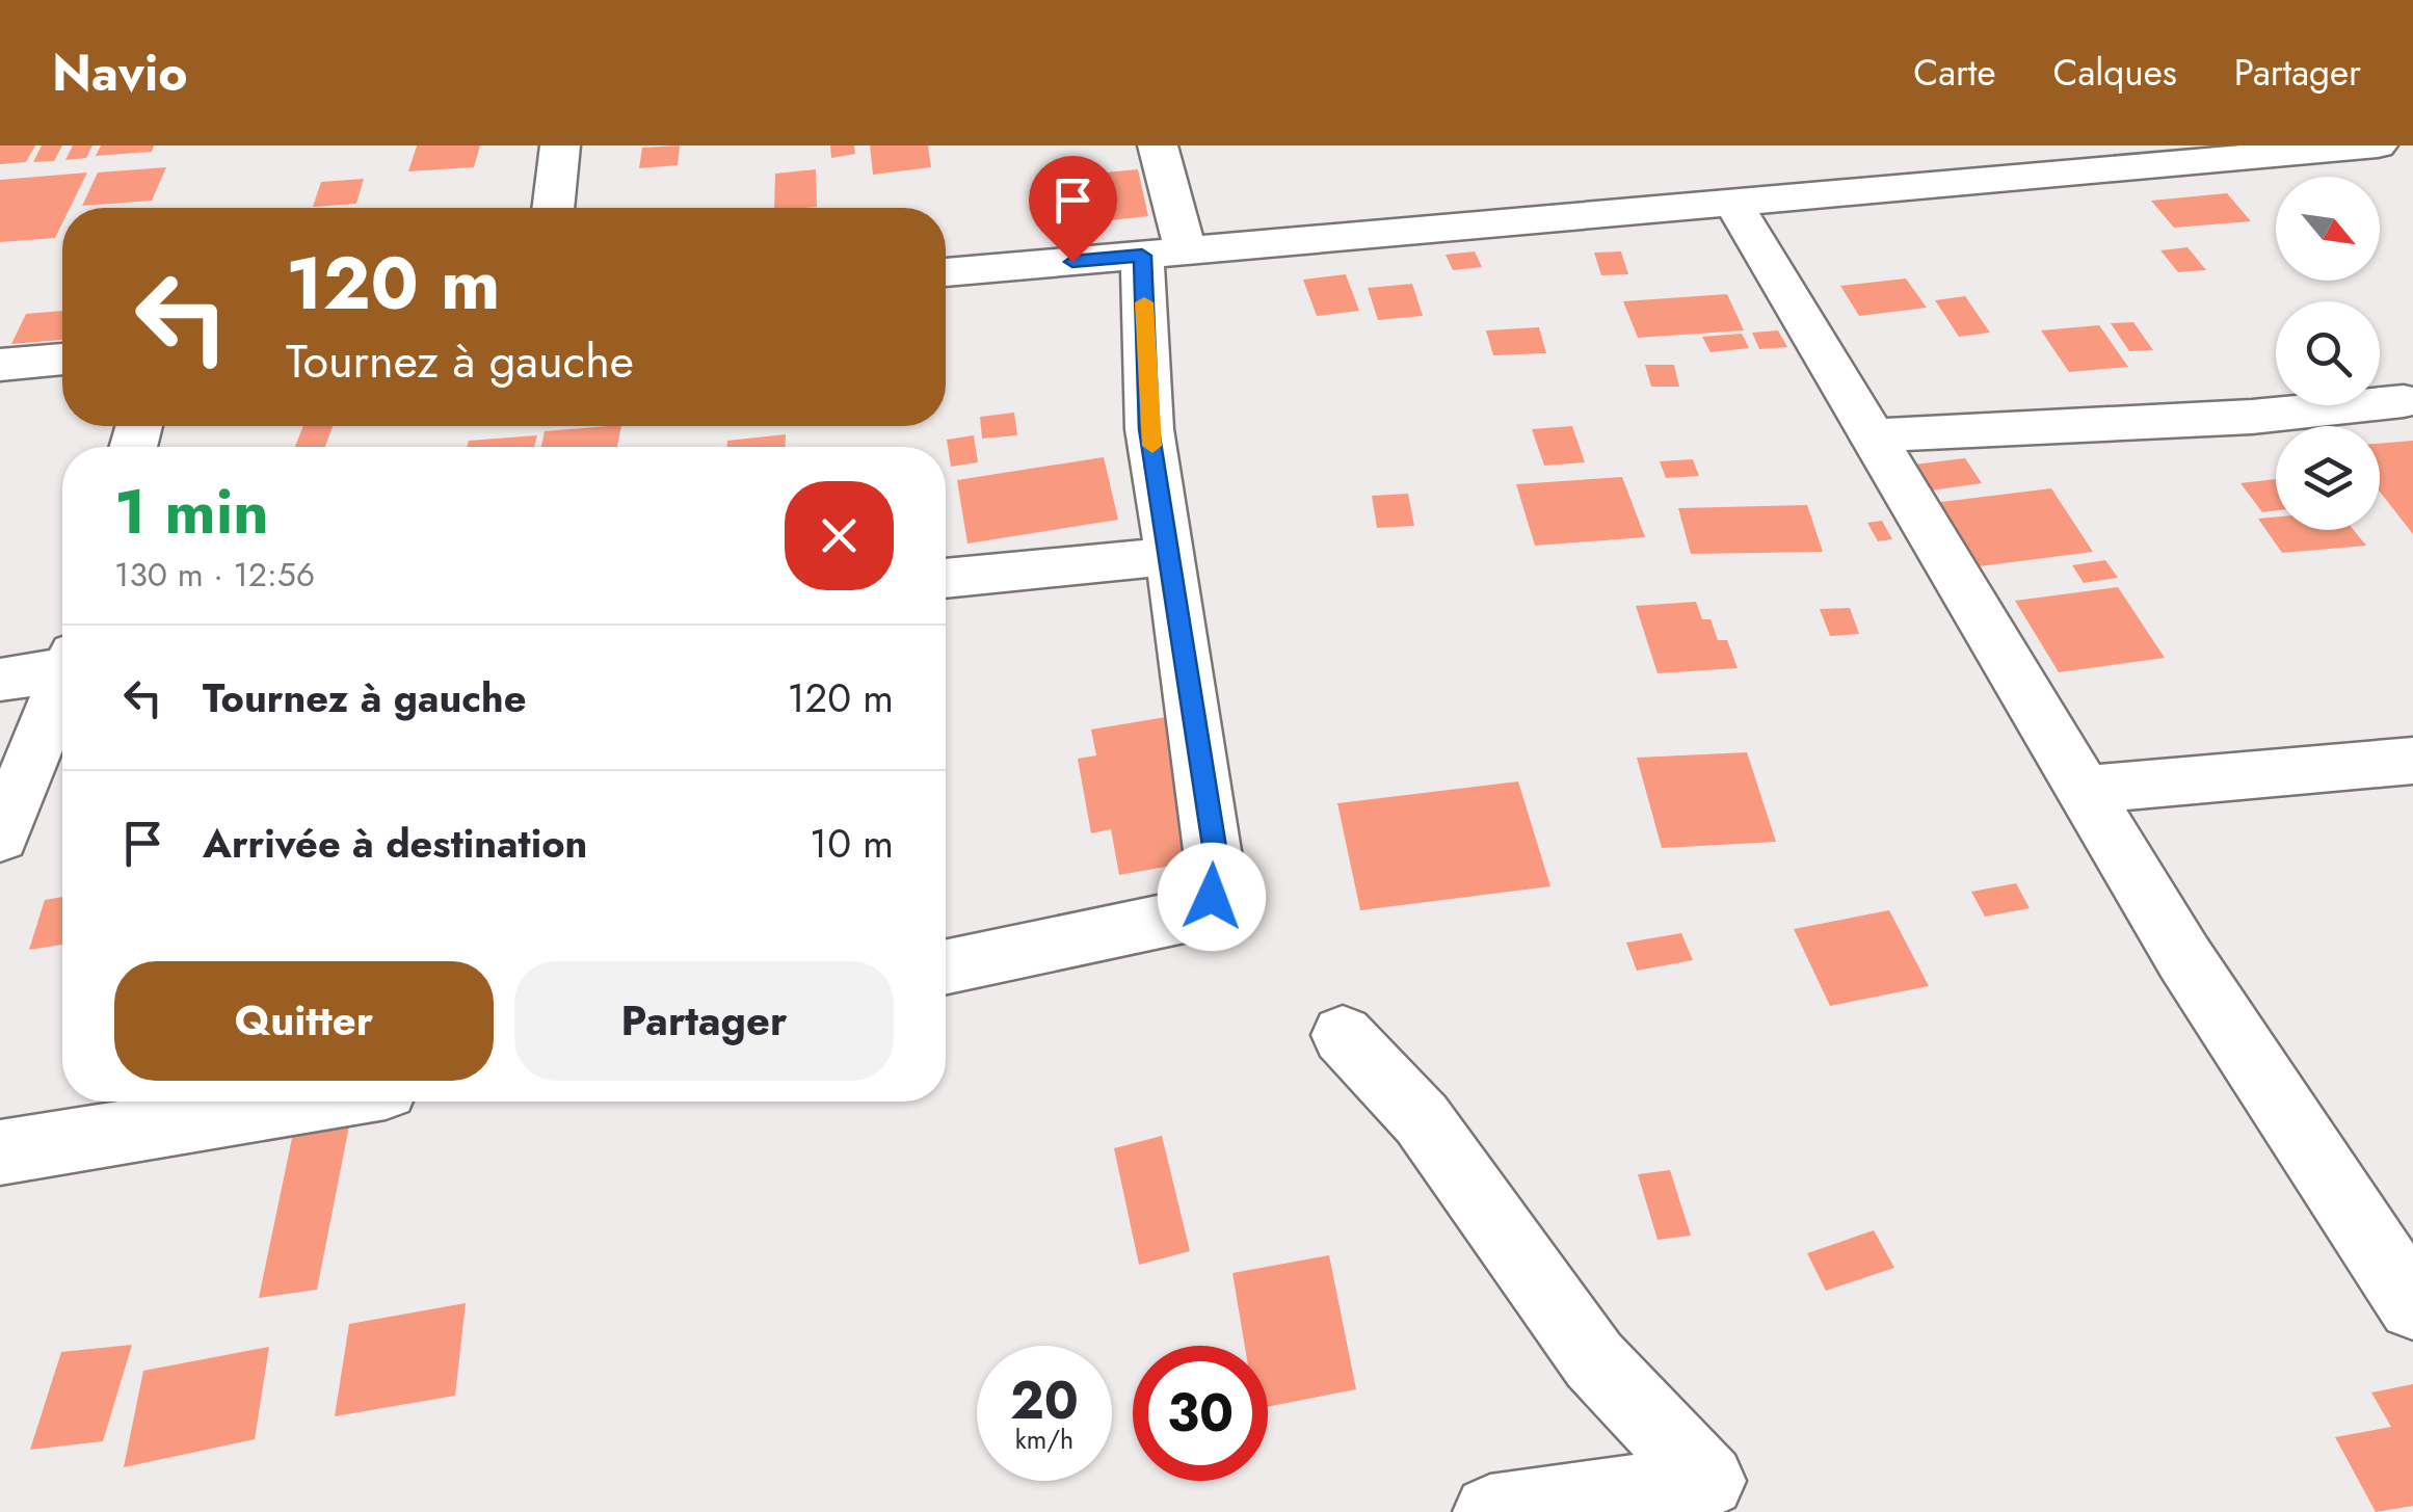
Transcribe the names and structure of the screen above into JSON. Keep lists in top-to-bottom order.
{
  "north": "bottom right",
  "page": {
    "header": "Navio",
    "nav": ["Carte", "Calques", "Partager"],
    "turn": ["120 m", "Tournez à gauche"],
    "heading": ["1 min", "130 m · 12:56"],
    "list": [
      {
        "name": "Tournez à gauche",
        "value": "120 m"
      },
      {
        "name": "Arrivée à destination",
        "value": "10 m"
      }
    ],
    "buttons": ["Quitter", "Partager"],
    "speed": "20 km/h",
    "limit": "30"
  }
}
